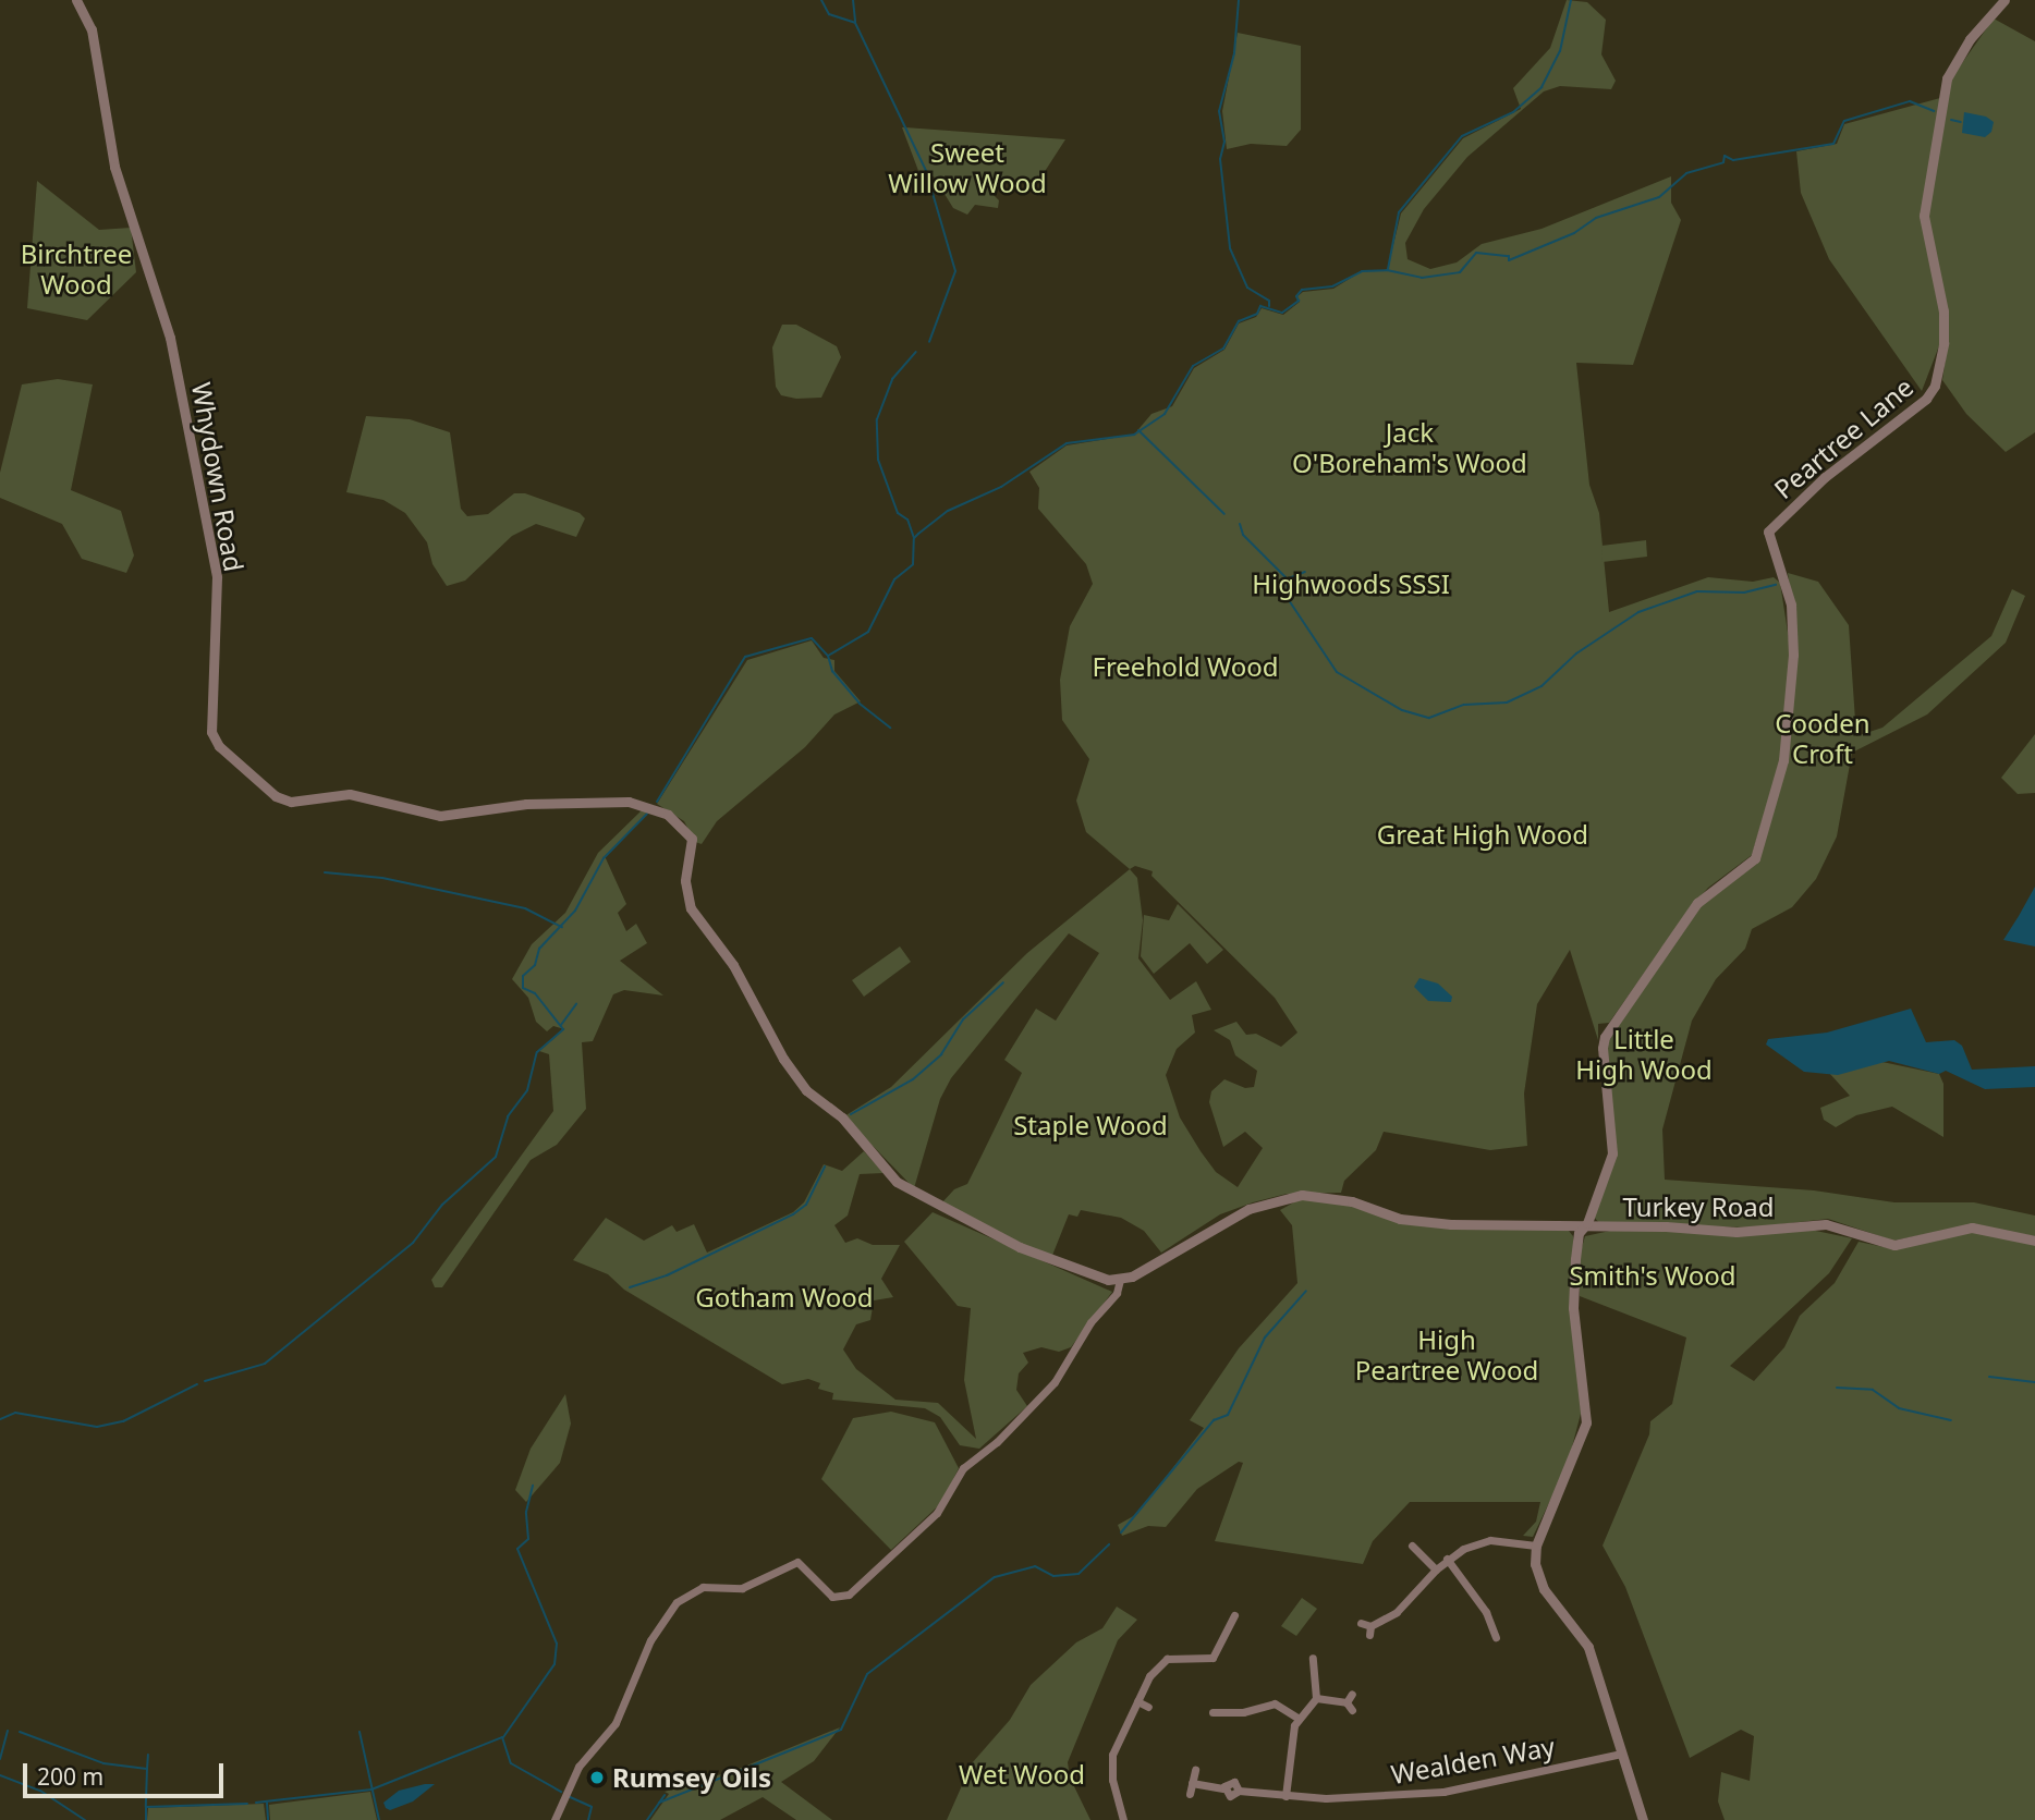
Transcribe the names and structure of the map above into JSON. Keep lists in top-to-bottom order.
{
  "streets": {
    "street": [
      "Peartree Lane",
      "Whydown Road",
      "Turkey Road",
      "Wealden Way"
    ]
  },
  "crossings": [
    ["Peartree Lane", "Turkey Road"],
    ["Peartree Lane", "Wealden Way"]
  ],
  "parks": [
    "Sweet Willow Wood",
    "Birchtree Wood",
    "Jack O'Boreham's Wood",
    "Highwoods SSSI",
    "Freehold Wood",
    "Cooden Croft",
    "Great High Wood",
    "Little High Wood",
    "Staple Wood",
    "Smith's Wood",
    "Gotham Wood",
    "High Peartree Wood",
    "Wet Wood"
  ],
  "places": ["Rumsey Oils"],
  "scale_bar": "200 m"
}
